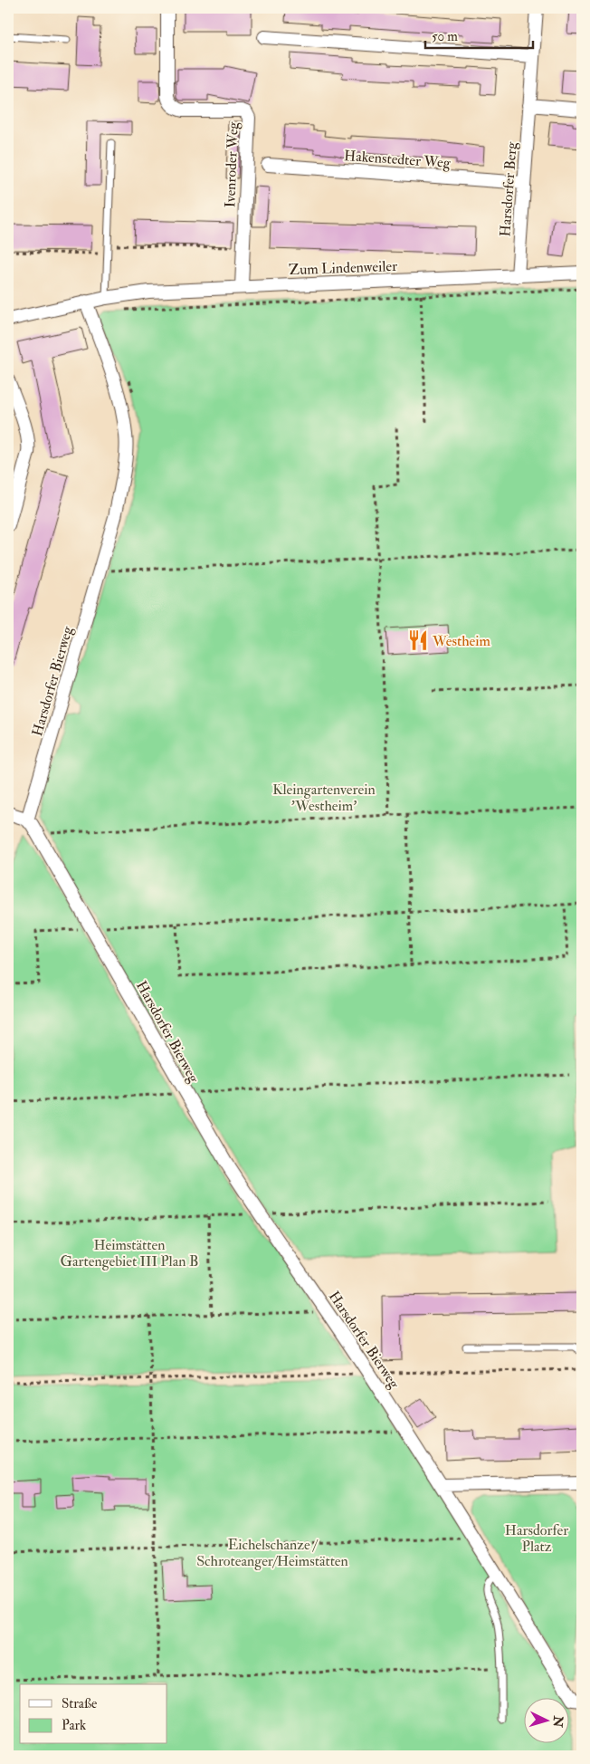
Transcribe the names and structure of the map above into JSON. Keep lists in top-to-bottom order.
{
  "streets": {
    "street": [
      "Hakenstedter Weg",
      "Ivenroder Weg",
      "Harsdorfer Berg",
      "Zum Lindenweiler",
      "Harsdorfer Bierweg"
    ]
  },
  "crossings": [
    ["Hakenstedter Weg", "Harsdorfer Berg"],
    ["Ivenroder Weg", "Zum Lindenweiler"],
    ["Harsdorfer Berg", "Zum Lindenweiler"],
    ["Zum Lindenweiler", "Harsdorfer Bierweg"]
  ],
  "parks": [
    "Kleingartenverein 'Westheim'",
    "Heimstätten Gartengebiet III Plan B",
    "Harsdorfer Platz",
    "Eichelschanze / Schroteanger/Heimstätten"
  ],
  "places": {
    "restaurant": ["Westheim"]
  },
  "legend": ["Straße", "Park"],
  "scale_bar": "50 m",
  "north": "right"
}
